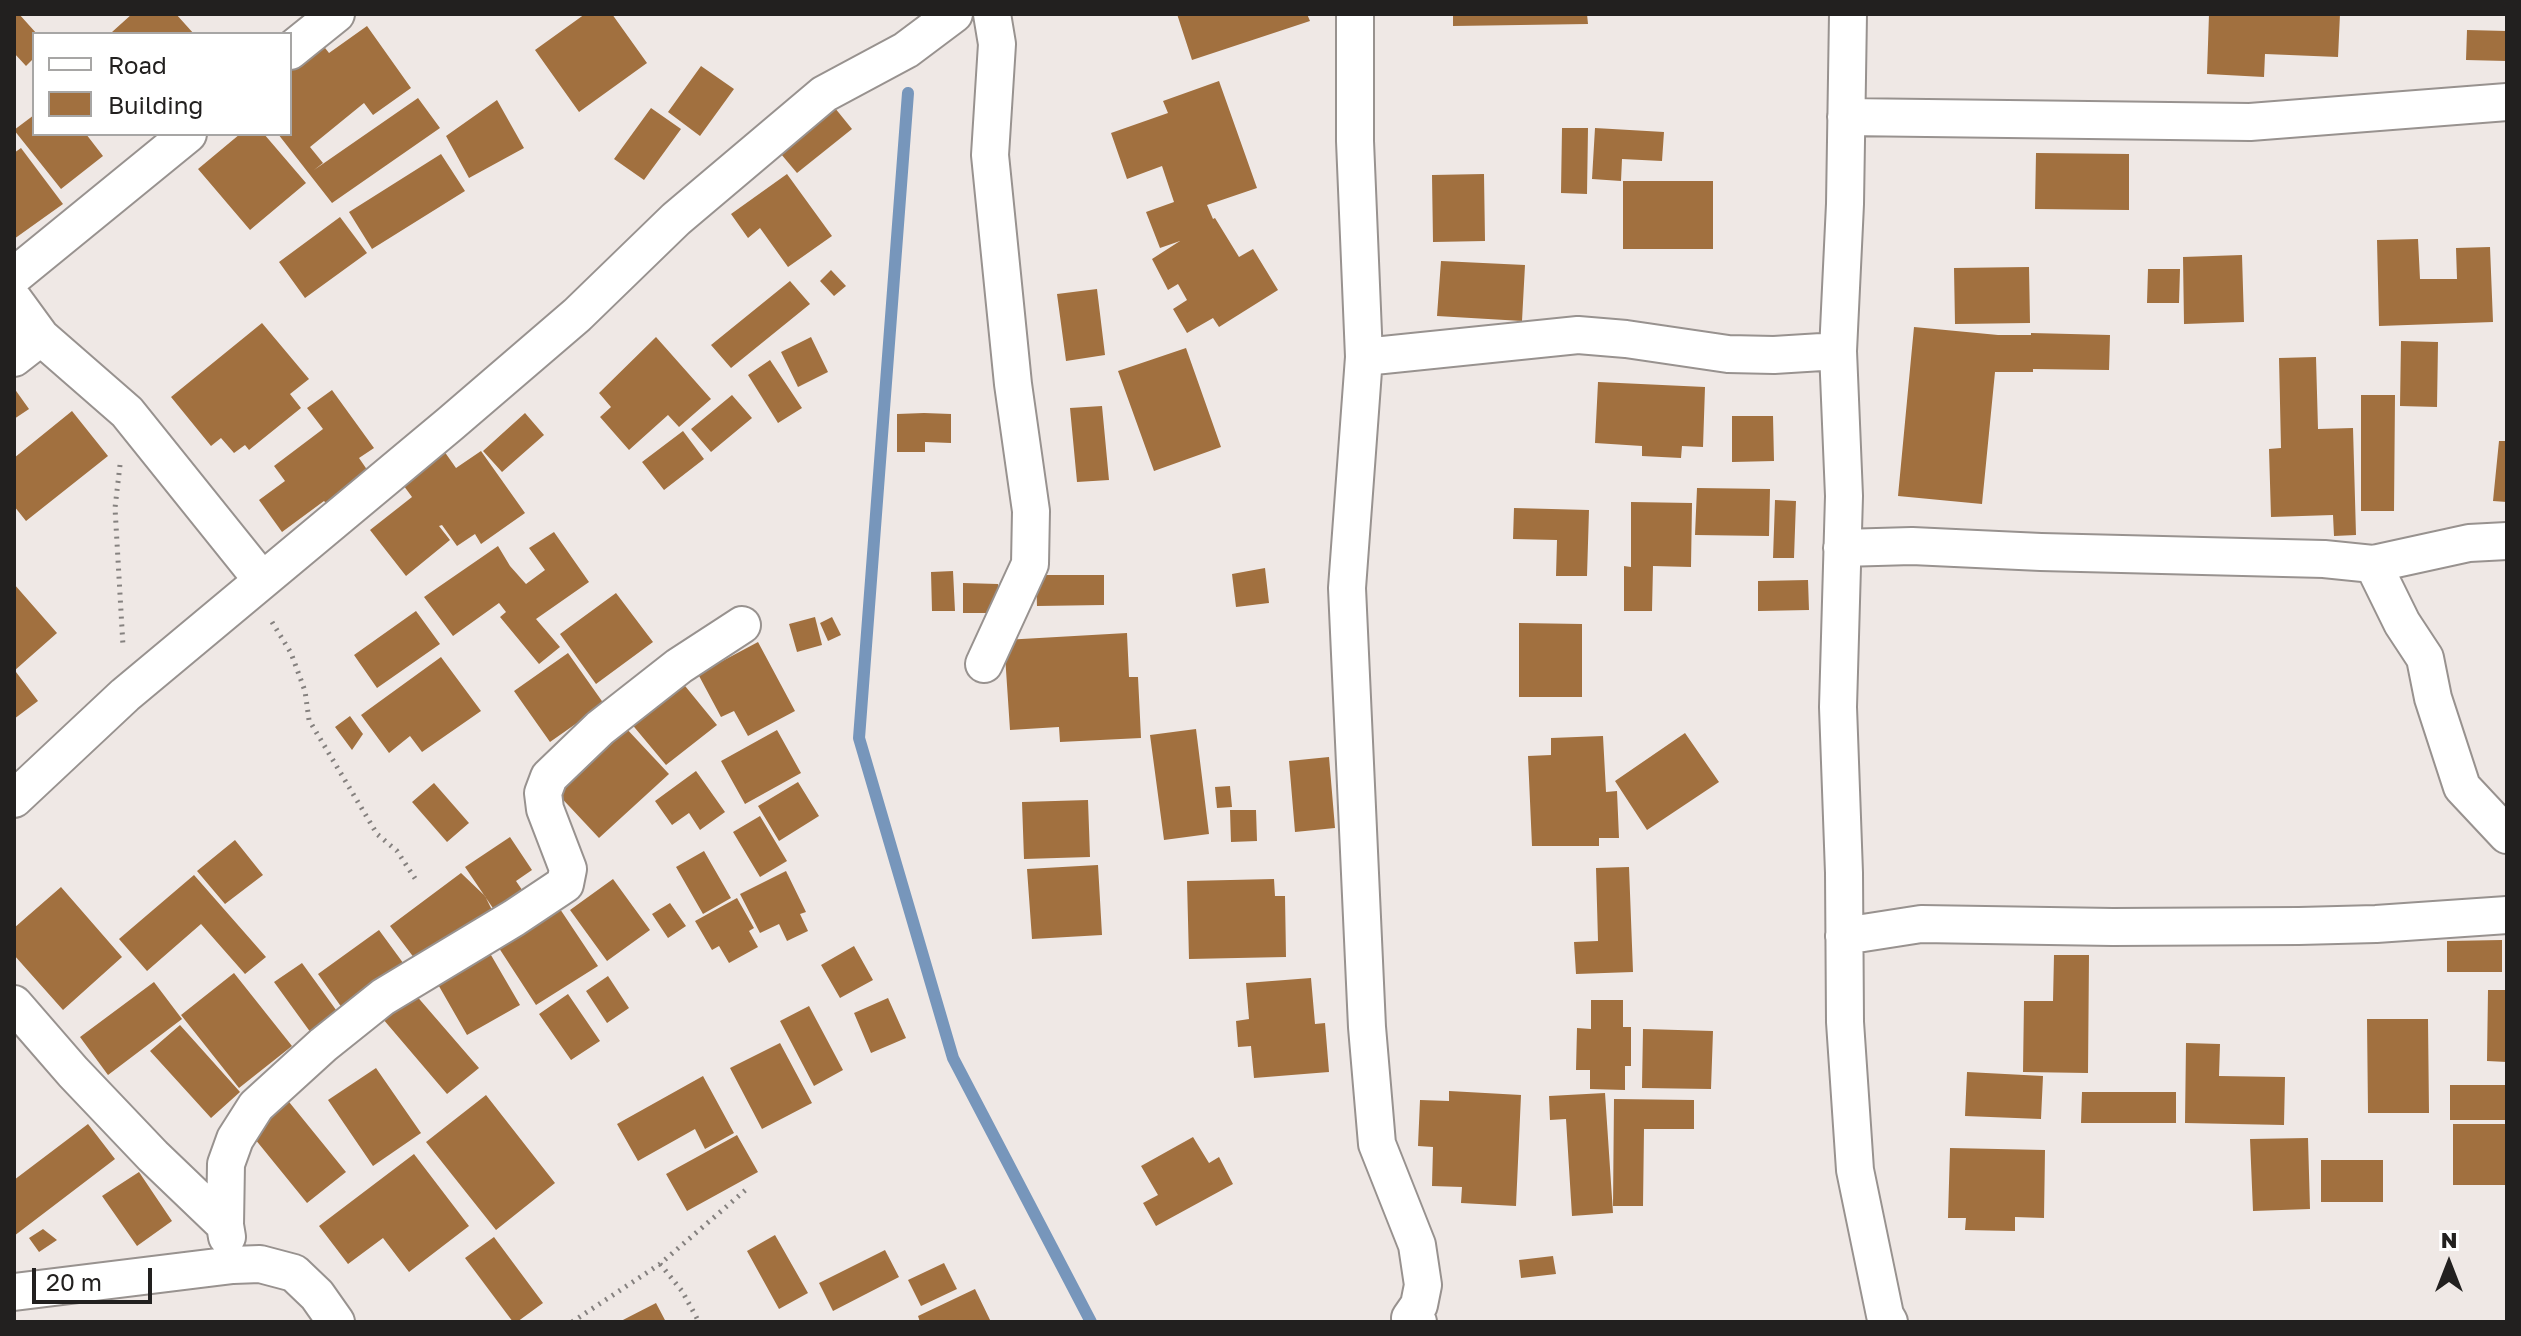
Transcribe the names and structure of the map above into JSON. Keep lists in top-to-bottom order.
{
  "legend": ["Road", "Building"],
  "scale_bar": "20 m",
  "north": "top"
}
